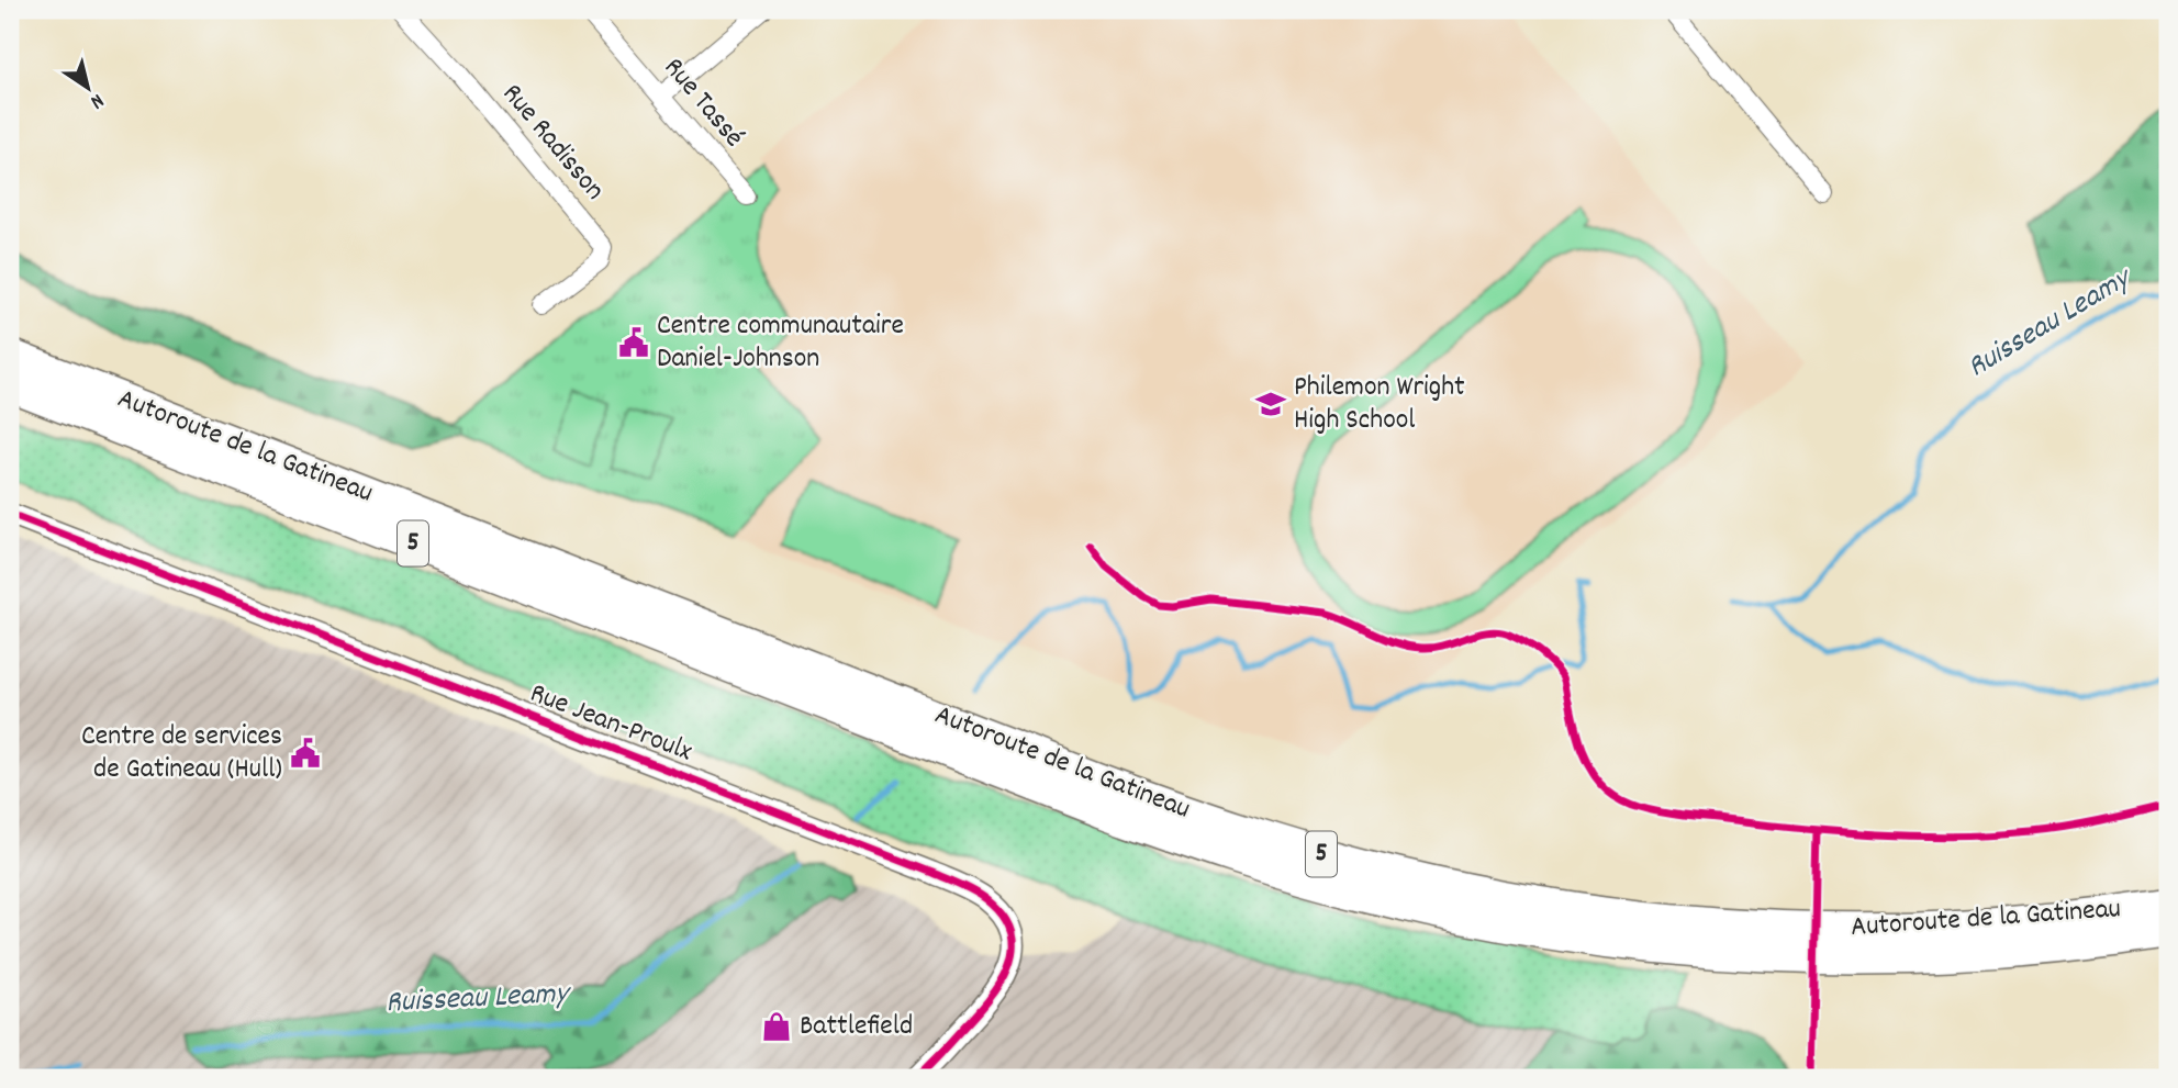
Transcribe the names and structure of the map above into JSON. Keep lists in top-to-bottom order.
{
  "streets": {
    "highway": ["Autoroute de la Gatineau", "5"],
    "street": ["Rue Tassé", "Rue Radisson", "Rue Jean-Proulx"]
  },
  "water": ["Ruisseau Leamy"],
  "places": {
    "public building": ["Centre communautaire Daniel-Johnson", "Centre de services de Gatineau (Hull)"],
    "school or university": ["Philemon Wright High School"],
    "shop": ["Battlefield"]
  },
  "north": "bottom right"
}
